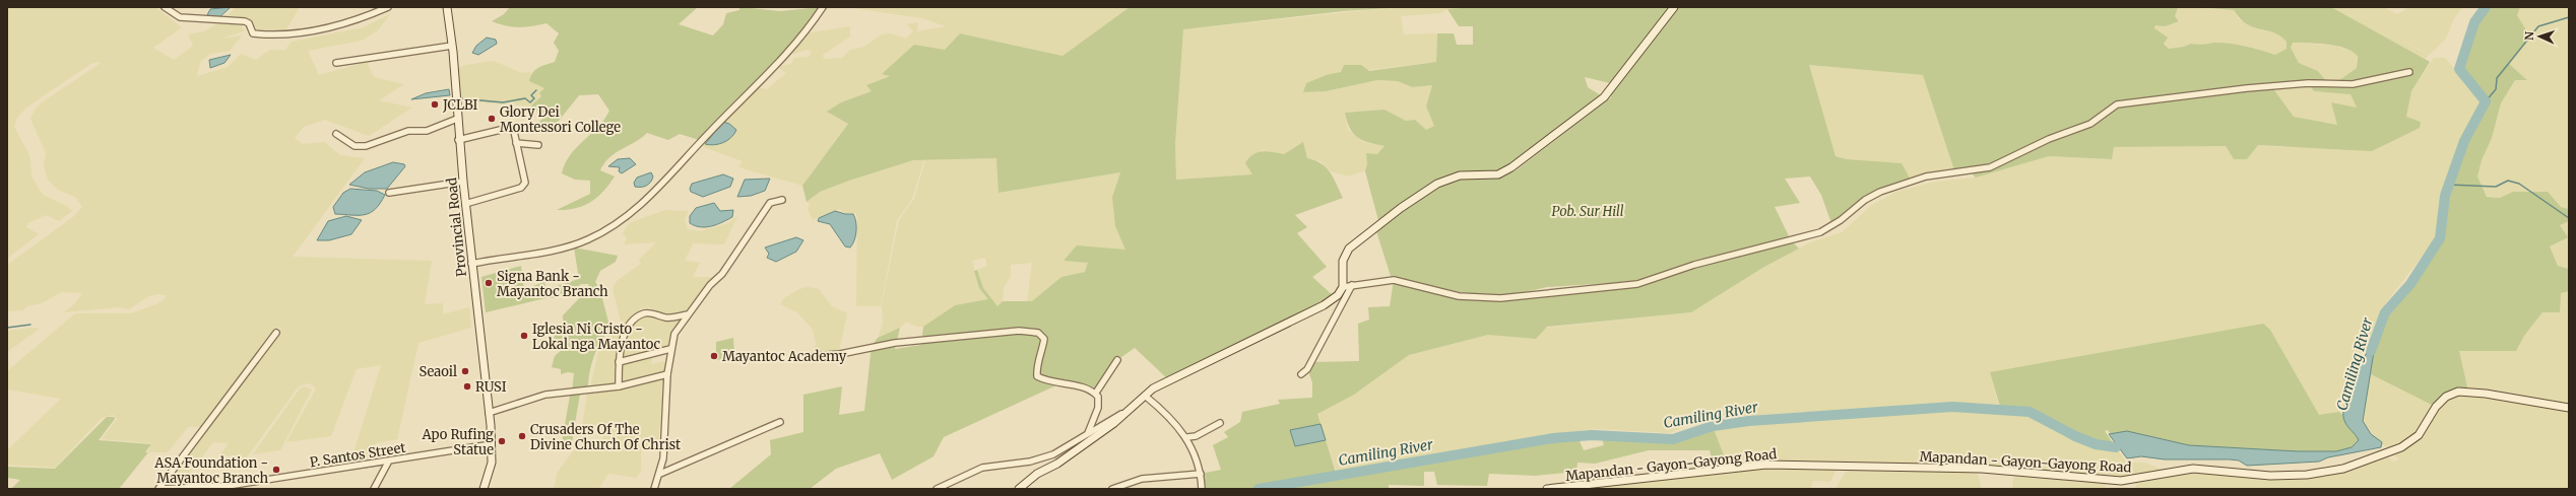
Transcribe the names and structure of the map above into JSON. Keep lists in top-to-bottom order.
{
  "streets": {
    "main road": ["Provincial Road", "Mapandan - Gayon-Gayong Road"],
    "street": ["P. Santos Street"]
  },
  "crossings": [
    ["Provincial Road", "P. Santos Street"]
  ],
  "water": ["Camiling River"],
  "parks": ["Pob. Sur Hill"],
  "places": [
    "JCLBI",
    "Glory Dei Montessori College",
    "Signa Bank - Mayantoc Branch",
    "Iglesia Ni Cristo - Lokal nga Mayantoc",
    "Mayantoc Academy",
    "Seaoil",
    "RUSI",
    "Crusaders Of The Divine Church Of Christ",
    "Apo Rufing Statue",
    "ASA Foundation - Mayantoc Branch"
  ],
  "north": "left"
}
